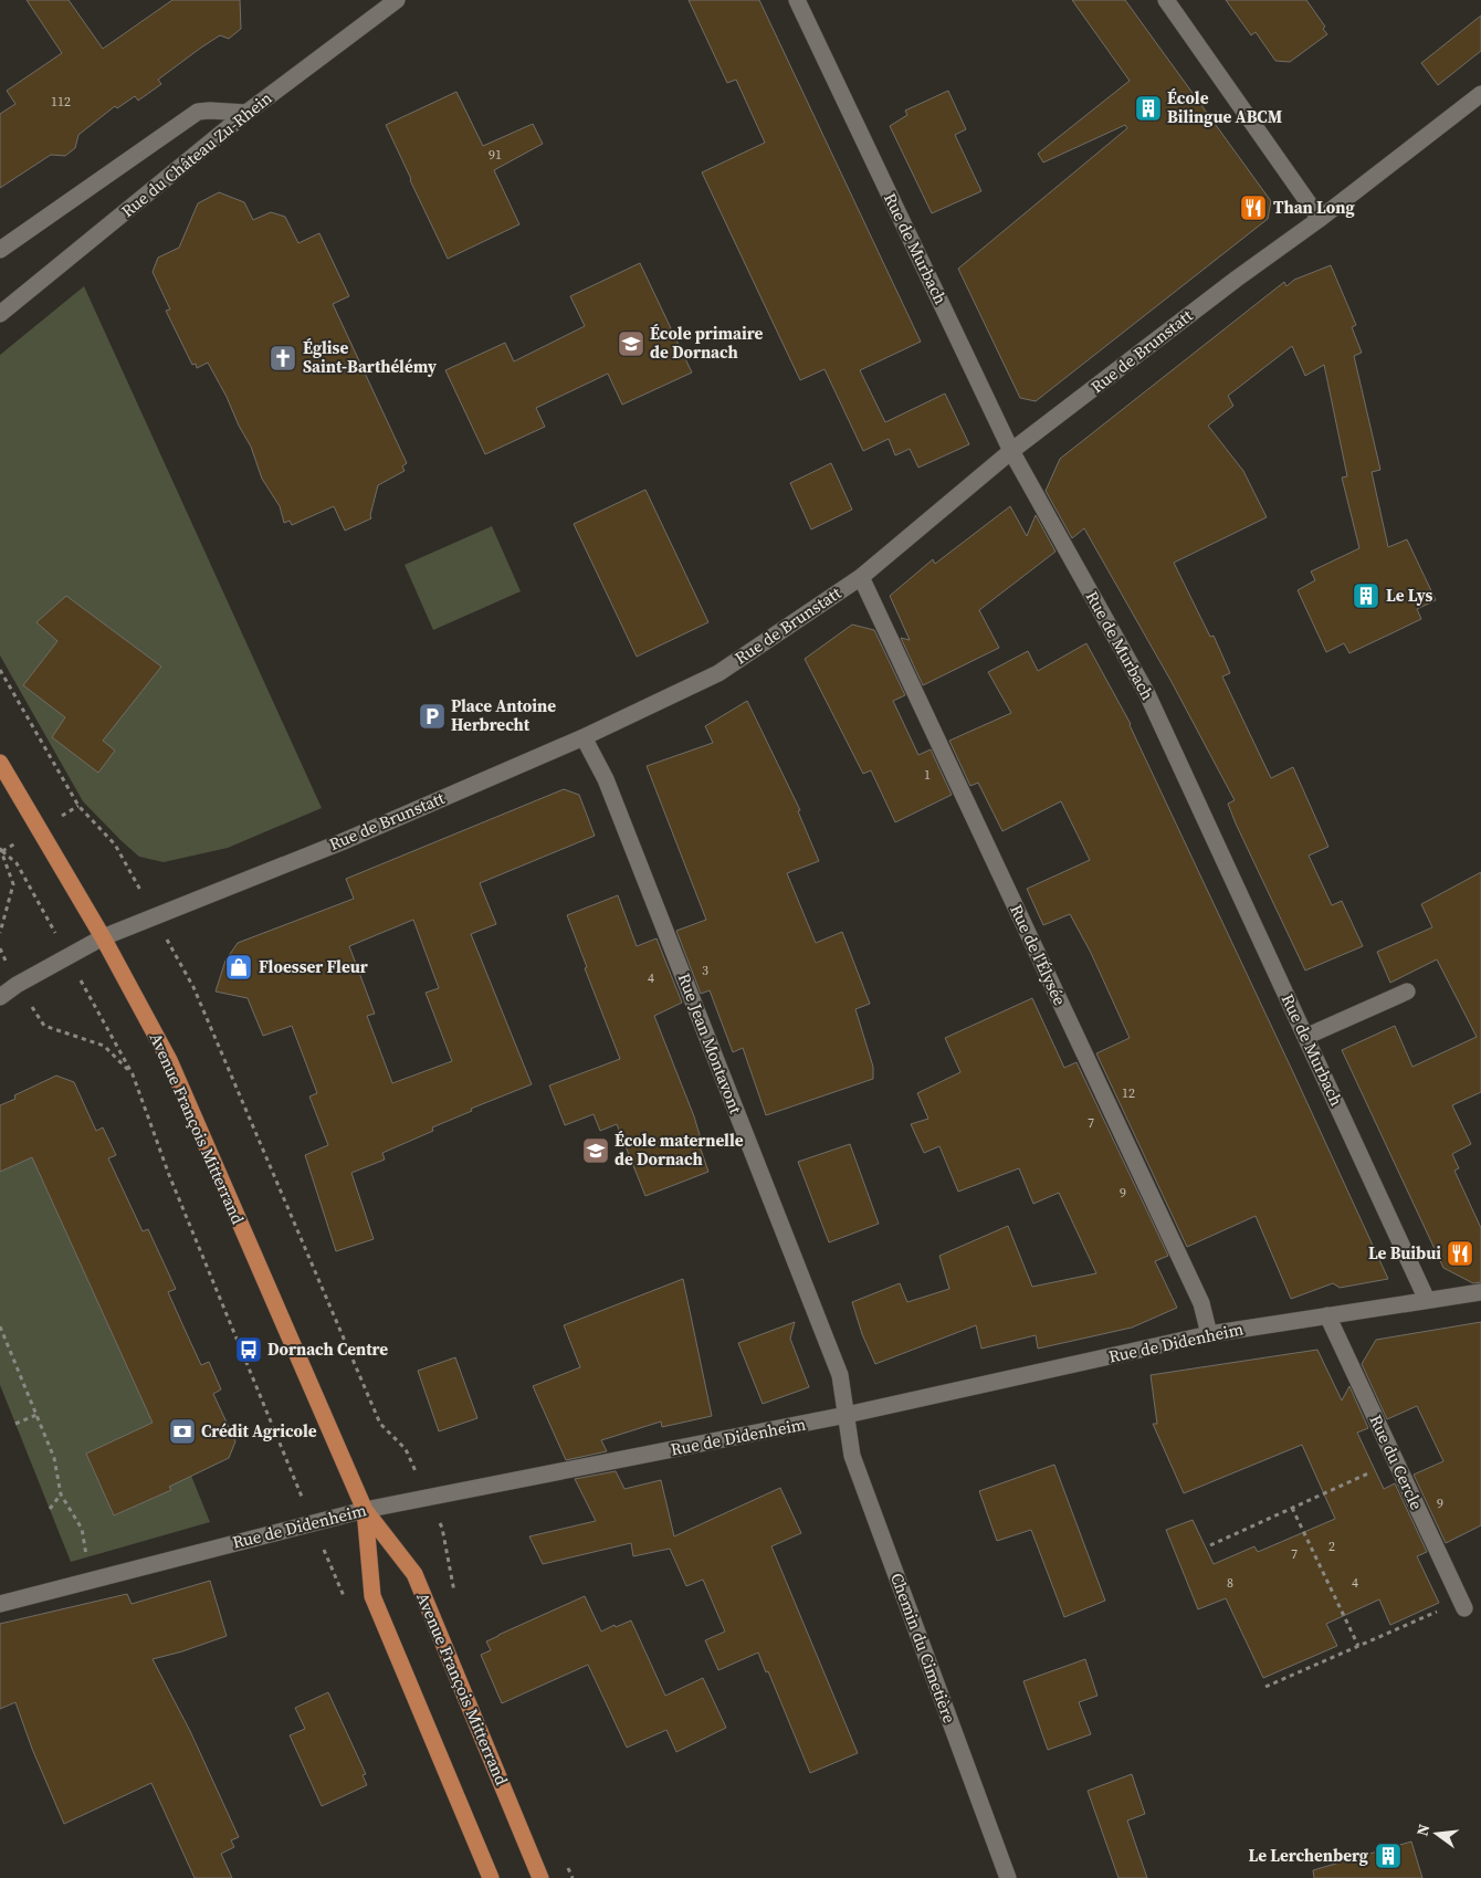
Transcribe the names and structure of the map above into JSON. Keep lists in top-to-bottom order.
{
  "streets": {
    "main road": ["Avenue François Mitterrand"],
    "street": [
      "Rue du Château Zu-Rhein",
      "Rue de Murbach",
      "Rue de Brunstatt",
      "Rue de l'Élysée",
      "Rue Jean Montavont",
      "Rue de Didenheim",
      "Rue du Cercle",
      "Chemin du Cimetière"
    ]
  },
  "crossings": [
    ["Rue de Murbach", "Rue de Brunstatt"],
    ["Rue de Murbach", "Rue de Didenheim"],
    ["Rue de Brunstatt", "Rue de l'Élysée"],
    ["Rue de Brunstatt", "Rue Jean Montavont"],
    ["Rue de Brunstatt", "Avenue François Mitterrand"],
    ["Rue de l'Élysée", "Rue de Didenheim"],
    ["Rue Jean Montavont", "Rue de Didenheim"],
    ["Rue Jean Montavont", "Chemin du Cimetière"],
    ["Avenue François Mitterrand", "Rue de Didenheim"],
    ["Rue de Didenheim", "Rue du Cercle"],
    ["Rue de Didenheim", "Chemin du Cimetière"]
  ],
  "places": {
    "building": ["École Bilingue ABCM", "Le Lys", "Le Lerchenberg"],
    "restaurant": ["Than Long", "Le Buibui"],
    "school or university": ["École primaire de Dornach", "École maternelle de Dornach"],
    "church": ["Église Saint-Barthélémy"],
    "parking": ["Place Antoine Herbrecht"],
    "shop": ["Floesser Fleur"],
    "bus stop": ["Dornach Centre"],
    "bank": ["Crédit Agricole"]
  },
  "house_numbers": [
    "112",
    "91",
    "1",
    "3",
    "4",
    "12",
    "7",
    "9",
    "9",
    "2",
    "7",
    "8",
    "4"
  ],
  "north": "left"
}
